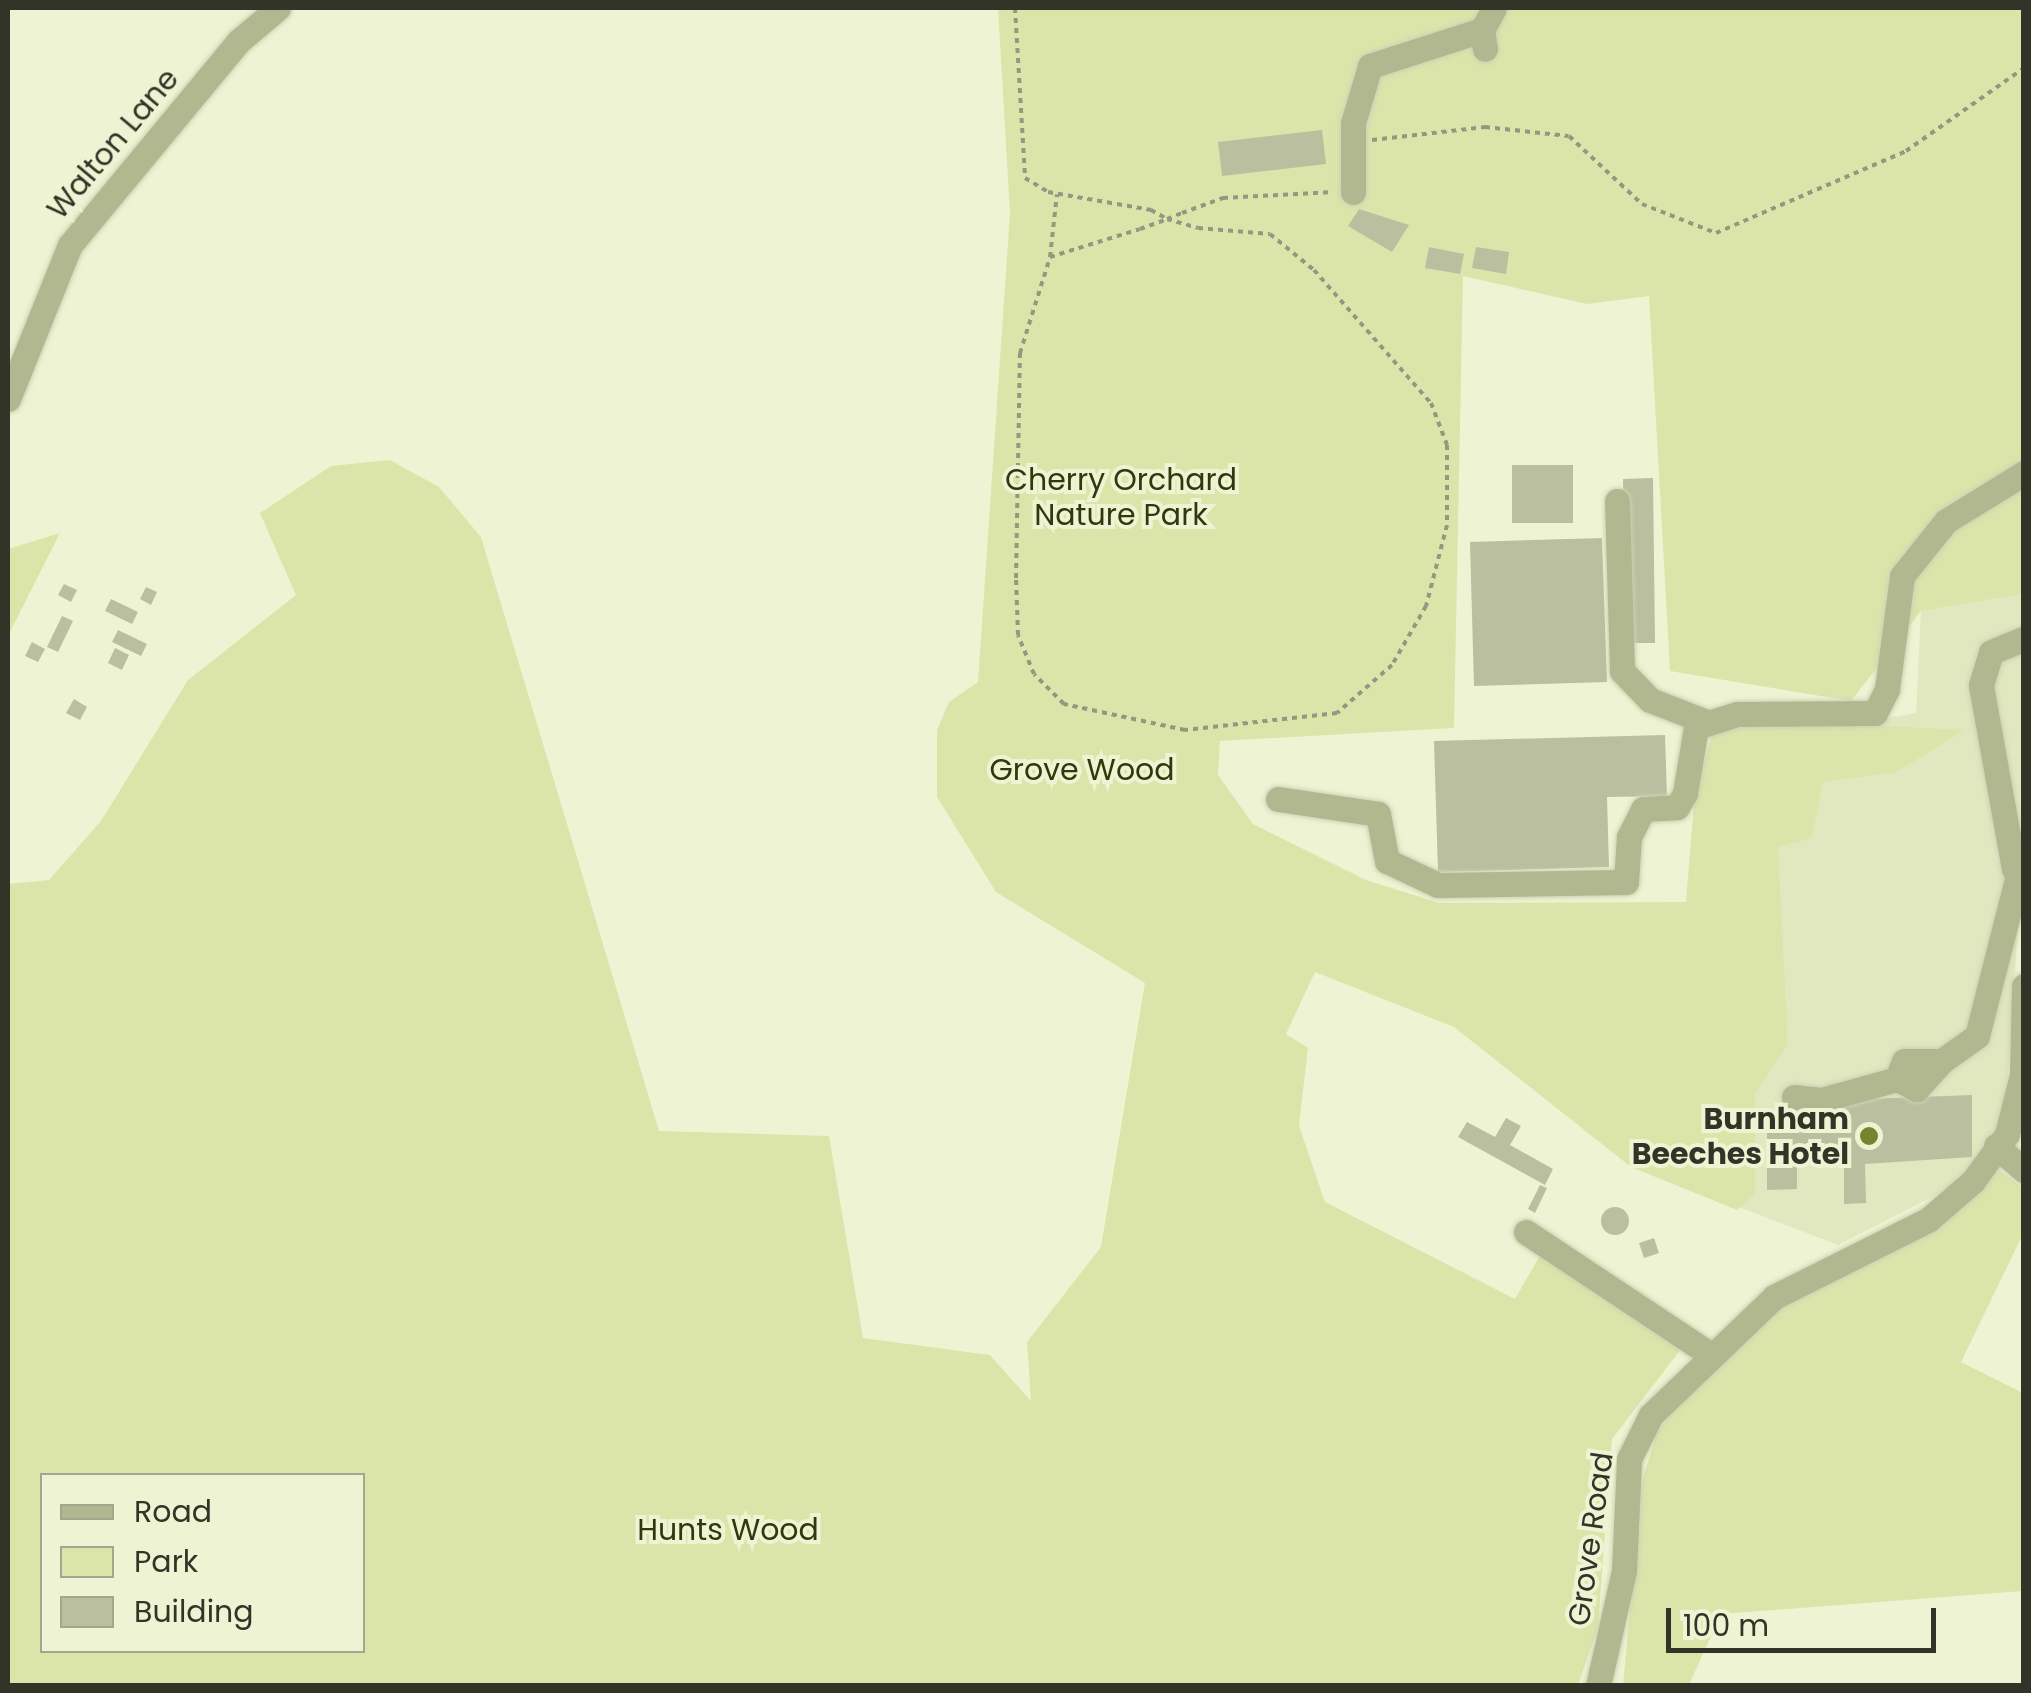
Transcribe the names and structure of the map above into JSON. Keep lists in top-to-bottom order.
{
  "streets": {
    "street": ["Walton Lane", "Grove Road"]
  },
  "parks": ["Cherry Orchard Nature Park", "Grove Wood", "Hunts Wood"],
  "places": ["Burnham Beeches Hotel"],
  "legend": ["Road", "Park", "Building"],
  "scale_bar": "100 m"
}
